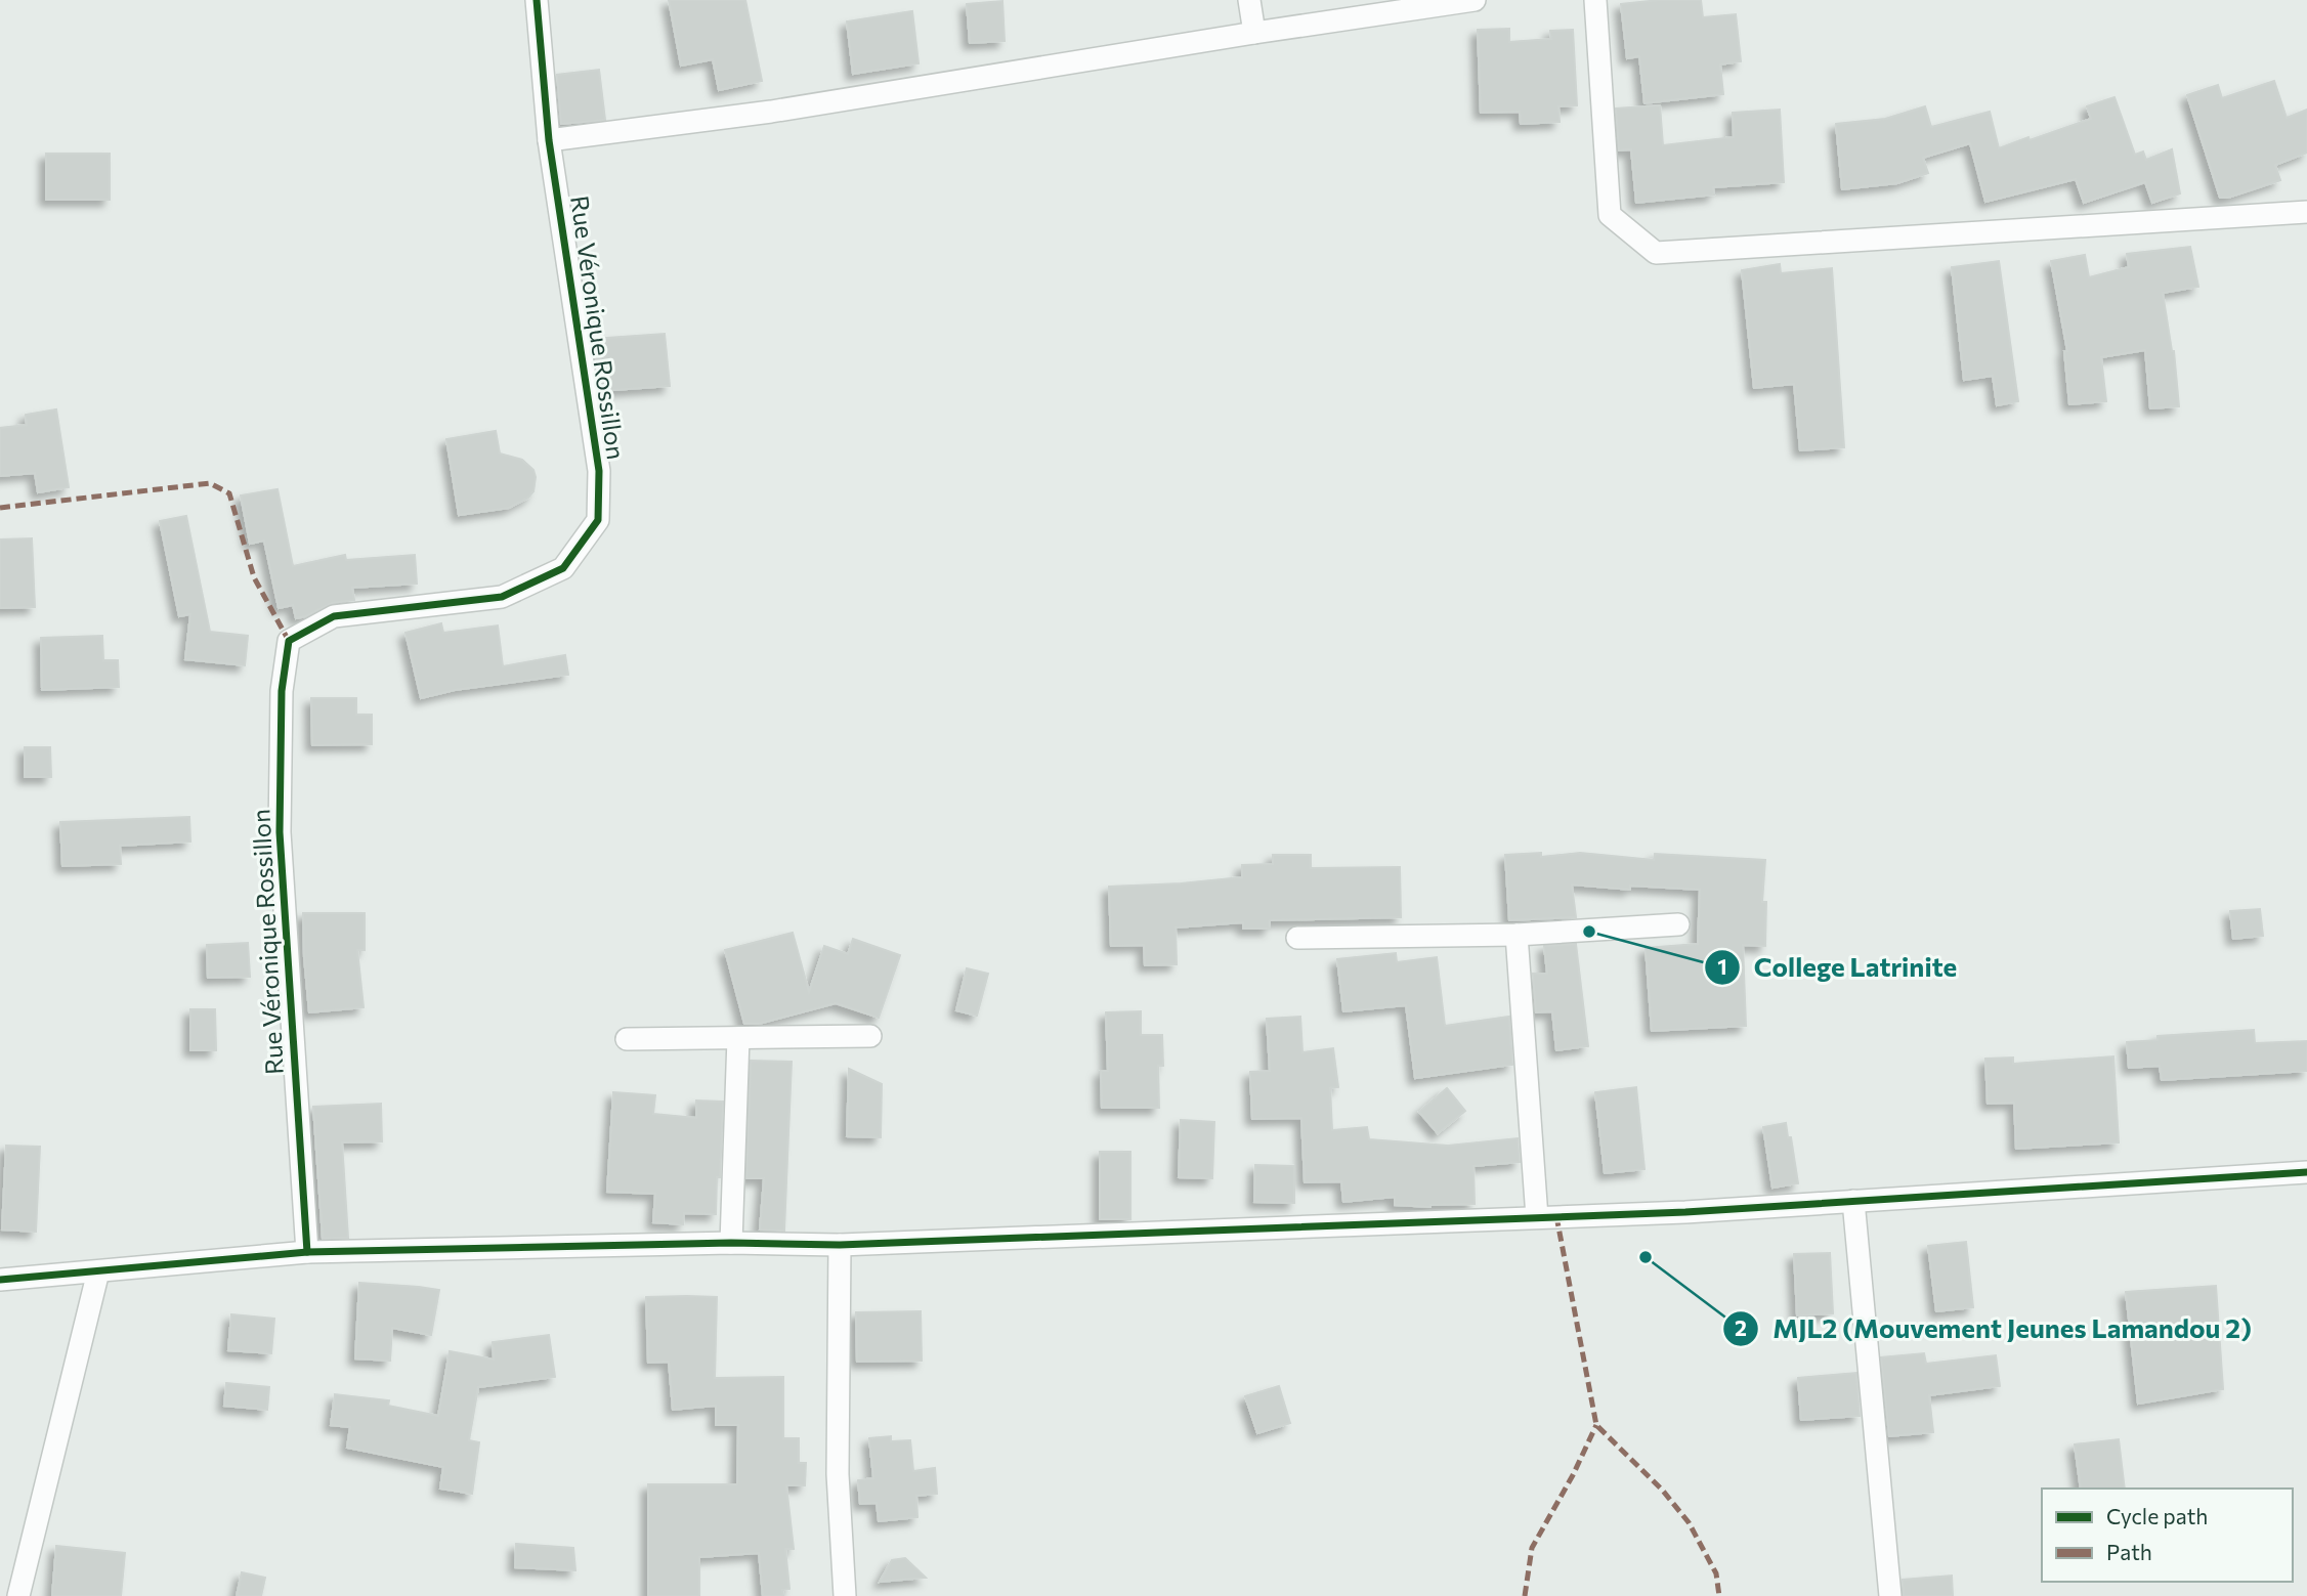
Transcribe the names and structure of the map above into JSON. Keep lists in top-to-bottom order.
{
  "streets": {
    "street": ["Rue Véronique Rossillon"]
  },
  "places": ["College Latrinite", "MJL2 (Mouvement Jeunes Lamandou 2)"],
  "legend": ["Cycle path", "Path"]
}
